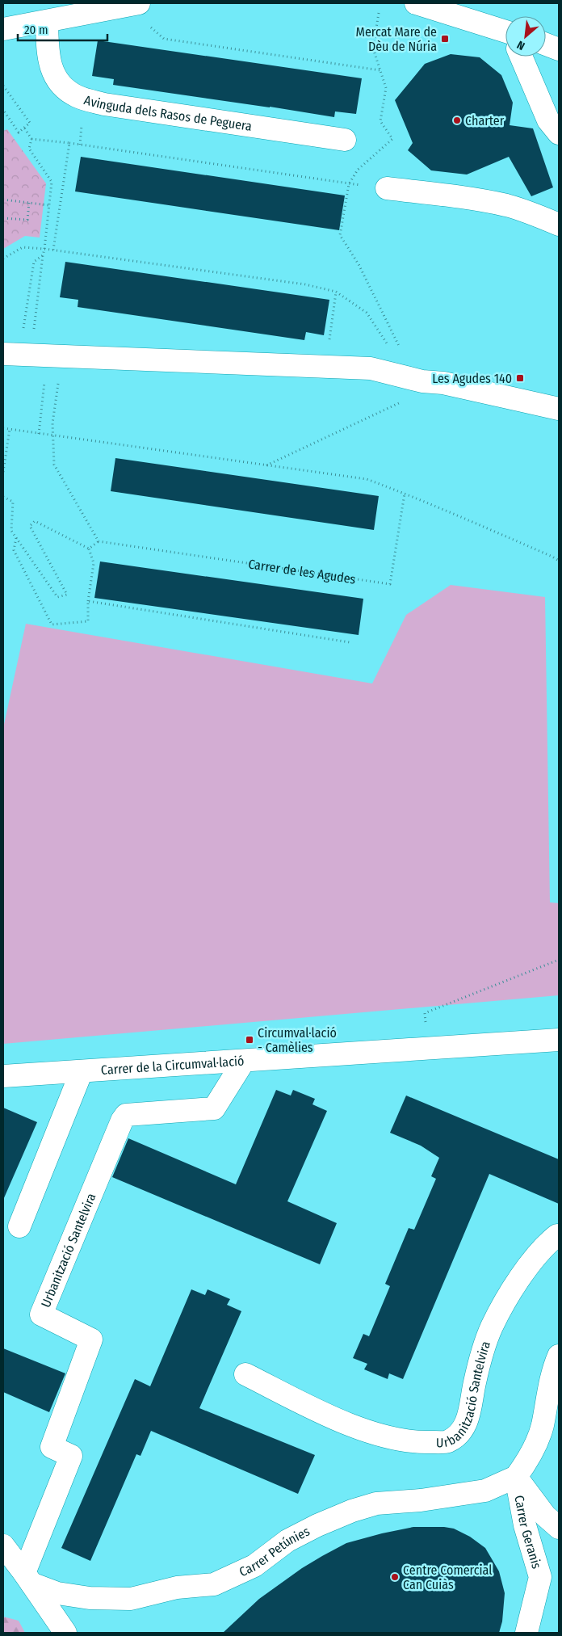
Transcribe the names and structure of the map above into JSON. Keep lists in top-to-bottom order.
{
  "streets": {
    "street": [
      "Avinguda dels Rasos de Peguera",
      "Carrer de la Circumval·lació",
      "Urbanització Santelvira",
      "Carrer Geranis",
      "Carrer Petúnies"
    ],
    "path": ["Carrer de les Agudes"]
  },
  "crossings": [
    ["Carrer de la Circumval·lació", "Urbanització Santelvira"],
    ["Urbanització Santelvira", "Carrer Petúnies"],
    ["Carrer Geranis", "Carrer Petúnies"]
  ],
  "places": {
    "transit": ["Mercat Mare de Dèu de Núria", "Les Agudes 140", "Circumval·lació - Camèlies"],
    "other": ["Charter", "Centre Comercial Can Cuiàs"]
  },
  "scale_bar": "20 m",
  "north": "bottom left"
}
